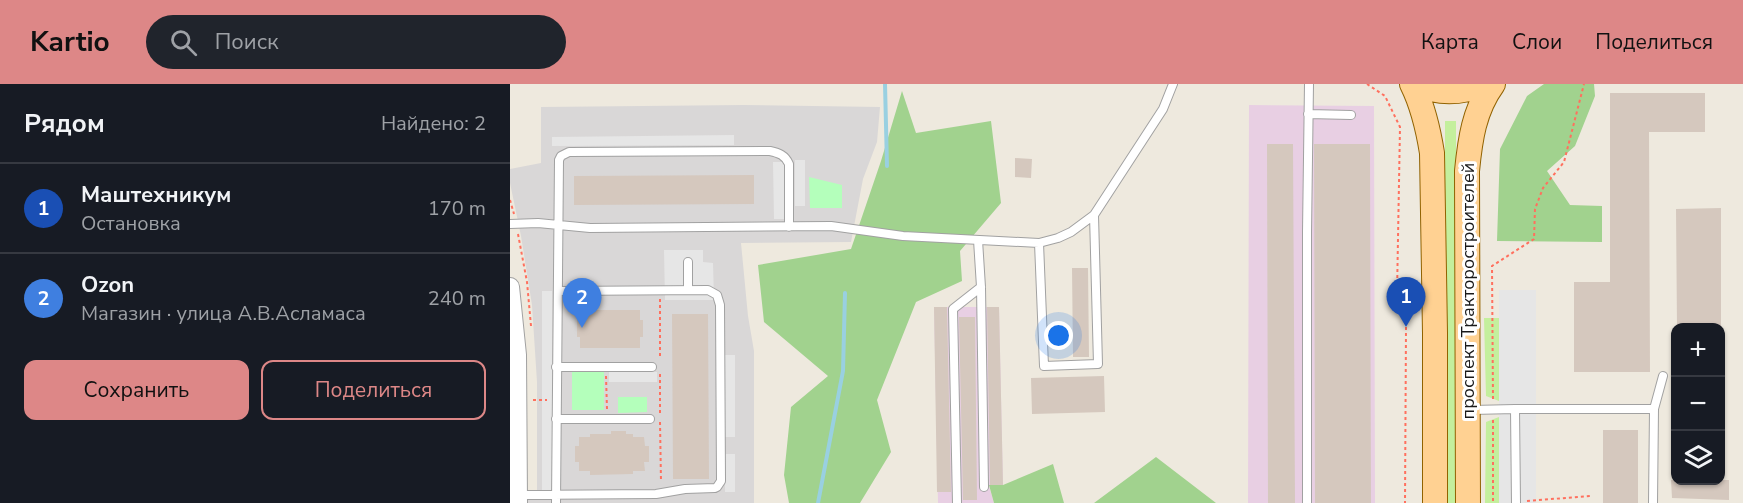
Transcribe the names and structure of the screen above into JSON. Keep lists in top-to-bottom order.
{
  "streets": {
    "main road": ["проспект Тракторостроителей"]
  },
  "page": {
    "header": "Kartio",
    "search": "Поиск",
    "nav": ["Карта", "Слои", "Поделиться"],
    "heading": ["Рядом", "Найдено: 2"],
    "list": [
      {
        "mark": "1",
        "name": "Маштехникум",
        "note": "Остановка",
        "value": "170 m"
      },
      {
        "mark": "2",
        "name": "Ozon",
        "note": "Магазин · улица А.В.Асламаса",
        "value": "240 m"
      }
    ],
    "pins": ["1", "2"],
    "map_buttons": ["+", "−"],
    "buttons": ["Сохранить", "Поделиться"]
  }
}
